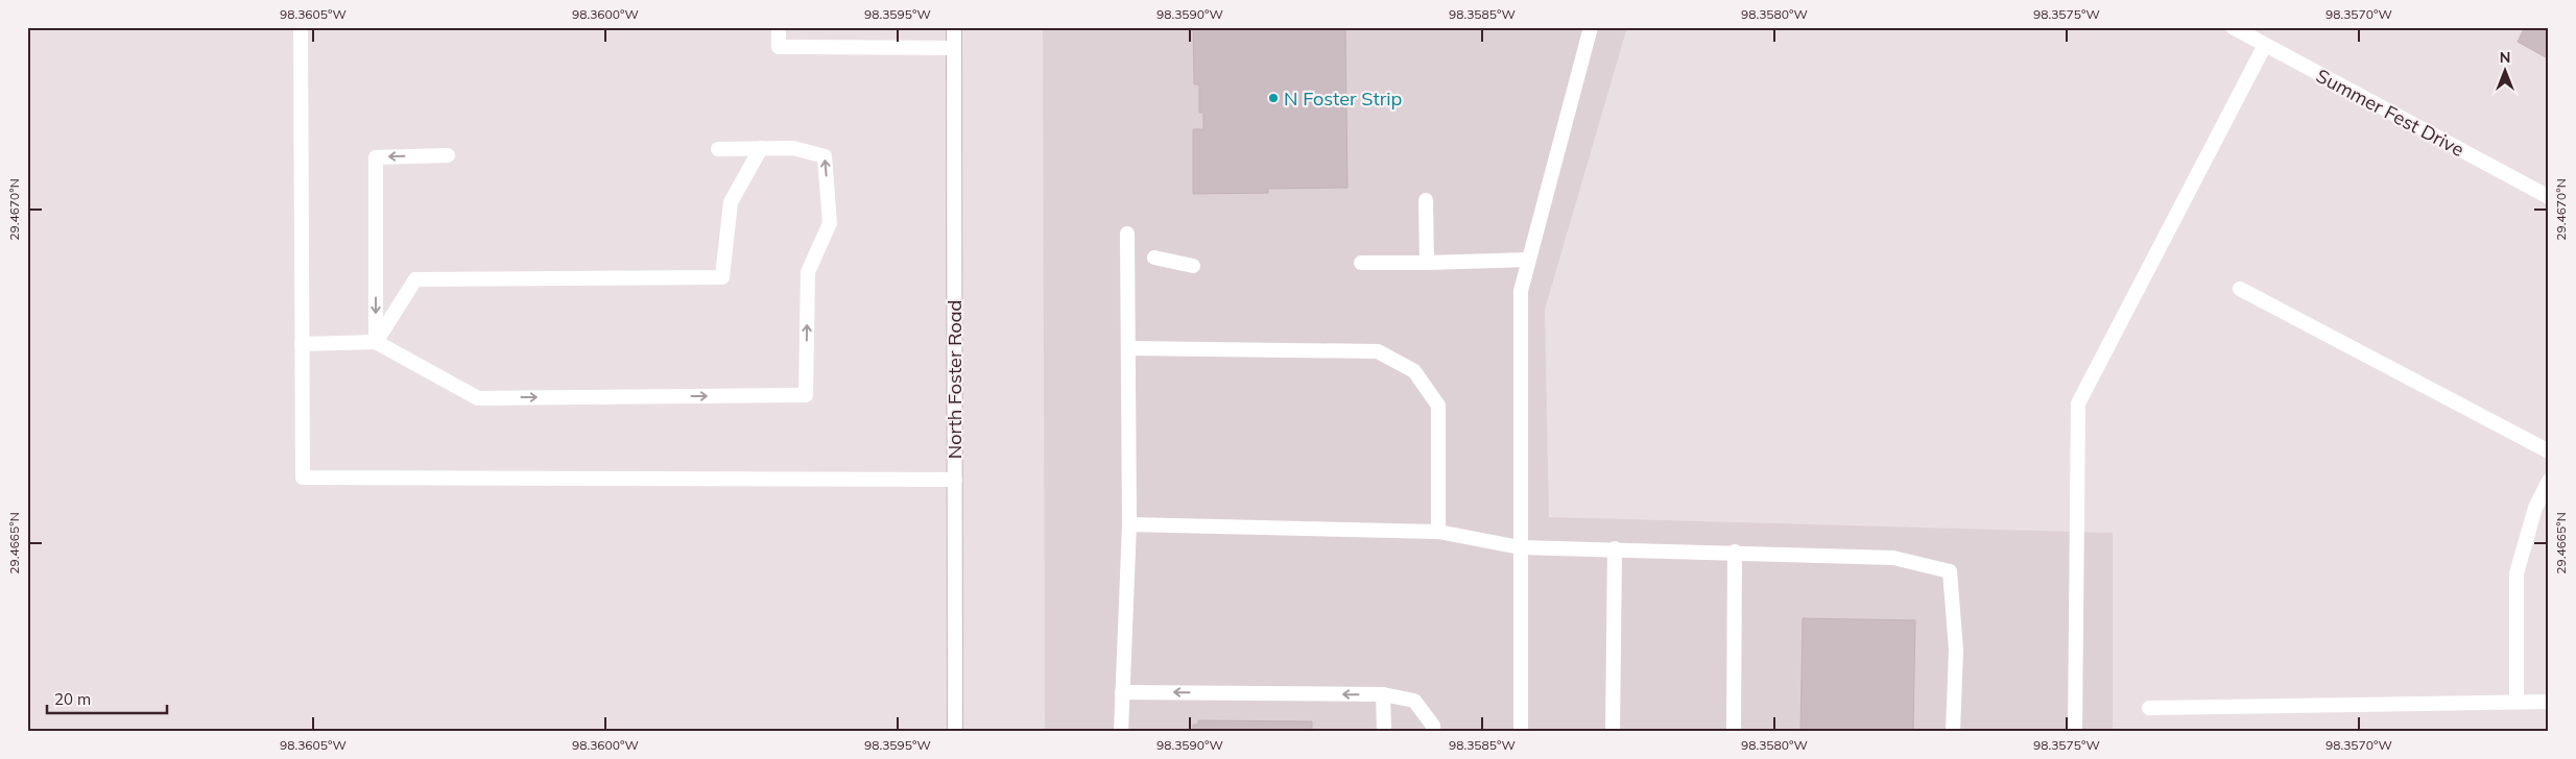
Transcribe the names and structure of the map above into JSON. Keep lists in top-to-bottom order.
{
  "streets": {
    "street": ["Summer Fest Drive", "North Foster Road"]
  },
  "places": ["N Foster Strip"],
  "scale_bar": "20 m",
  "north": "top",
  "coordinates": [
    "98.3605°W",
    "98.3600°W",
    "98.3595°W",
    "98.3590°W",
    "98.3585°W",
    "98.3580°W",
    "98.3575°W",
    "98.3570°W",
    "29.4670°N",
    "29.4665°N"
  ]
}
